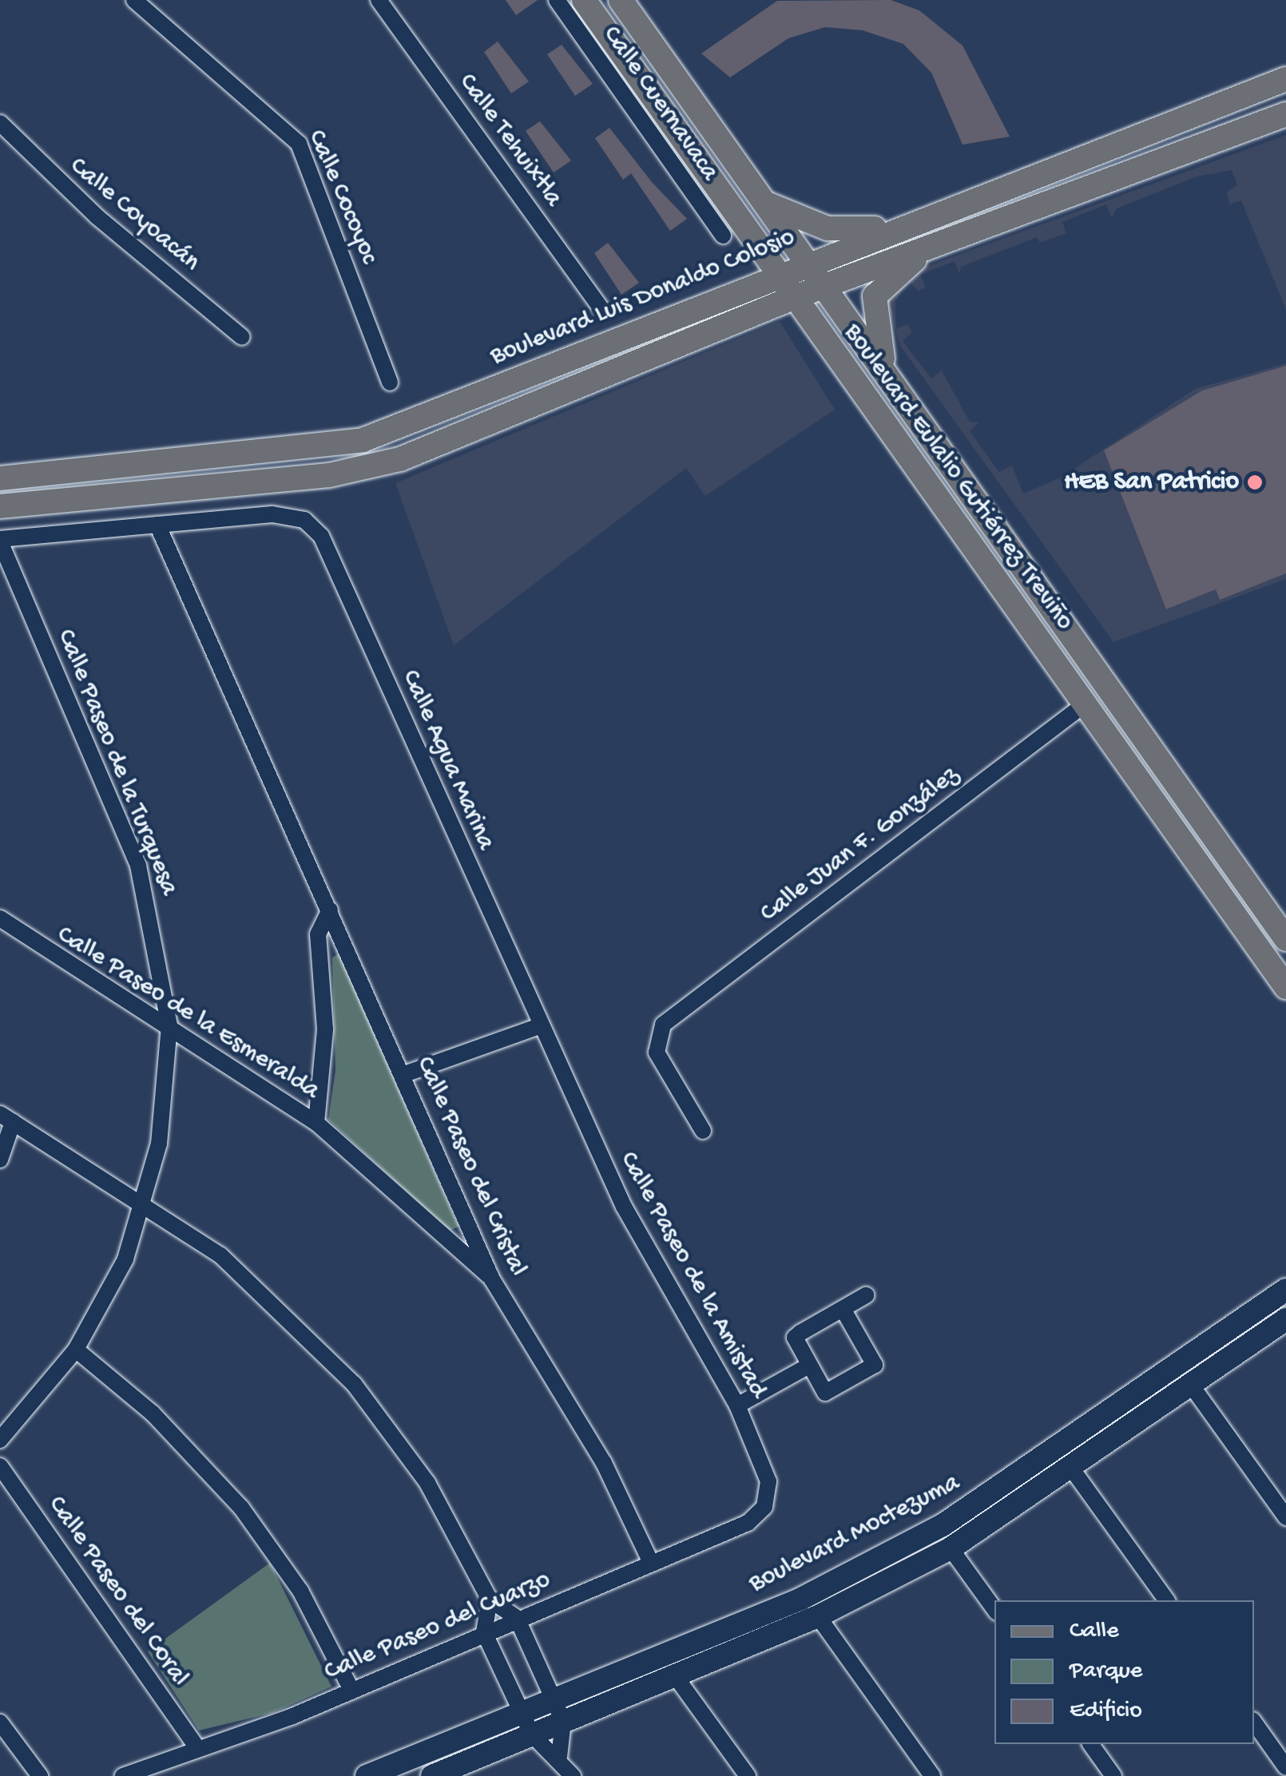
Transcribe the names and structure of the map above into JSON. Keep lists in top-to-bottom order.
{
  "streets": {
    "main road": ["Boulevard Luis Donaldo Colosio", "Boulevard Eulalio Gutiérrez Treviño", "Boulevard Moctezuma"],
    "street": [
      "Calle Cuernavaca",
      "Calle Tehuixtla",
      "Calle Cocoyoc",
      "Calle Coyoacán",
      "Calle Agua Marina",
      "Calle Paseo de la Turquesa",
      "Calle Juan F. González",
      "Calle Paseo de la Esmeralda",
      "Calle Paseo del Cristal",
      "Calle Paseo de la Amistad",
      "Calle Paseo del Coral",
      "Calle Paseo del Cuarzo"
    ]
  },
  "crossings": [
    ["Boulevard Luis Donaldo Colosio", "Boulevard Eulalio Gutiérrez Treviño"],
    ["Boulevard Eulalio Gutiérrez Treviño", "Calle Juan F. González"],
    ["Calle Agua Marina", "Calle Paseo del Cristal"],
    ["Calle Agua Marina", "Calle Paseo de la Amistad"],
    ["Calle Paseo de la Turquesa", "Calle Paseo de la Esmeralda"],
    ["Calle Paseo de la Esmeralda", "Calle Paseo del Cristal"],
    ["Calle Paseo del Cristal", "Calle Paseo del Cuarzo"],
    ["Calle Paseo de la Amistad", "Calle Paseo del Cuarzo"],
    ["Calle Paseo del Coral", "Calle Paseo del Cuarzo"]
  ],
  "places": ["HEB San Patricio"],
  "legend": ["Calle", "Parque", "Edificio"]
}
